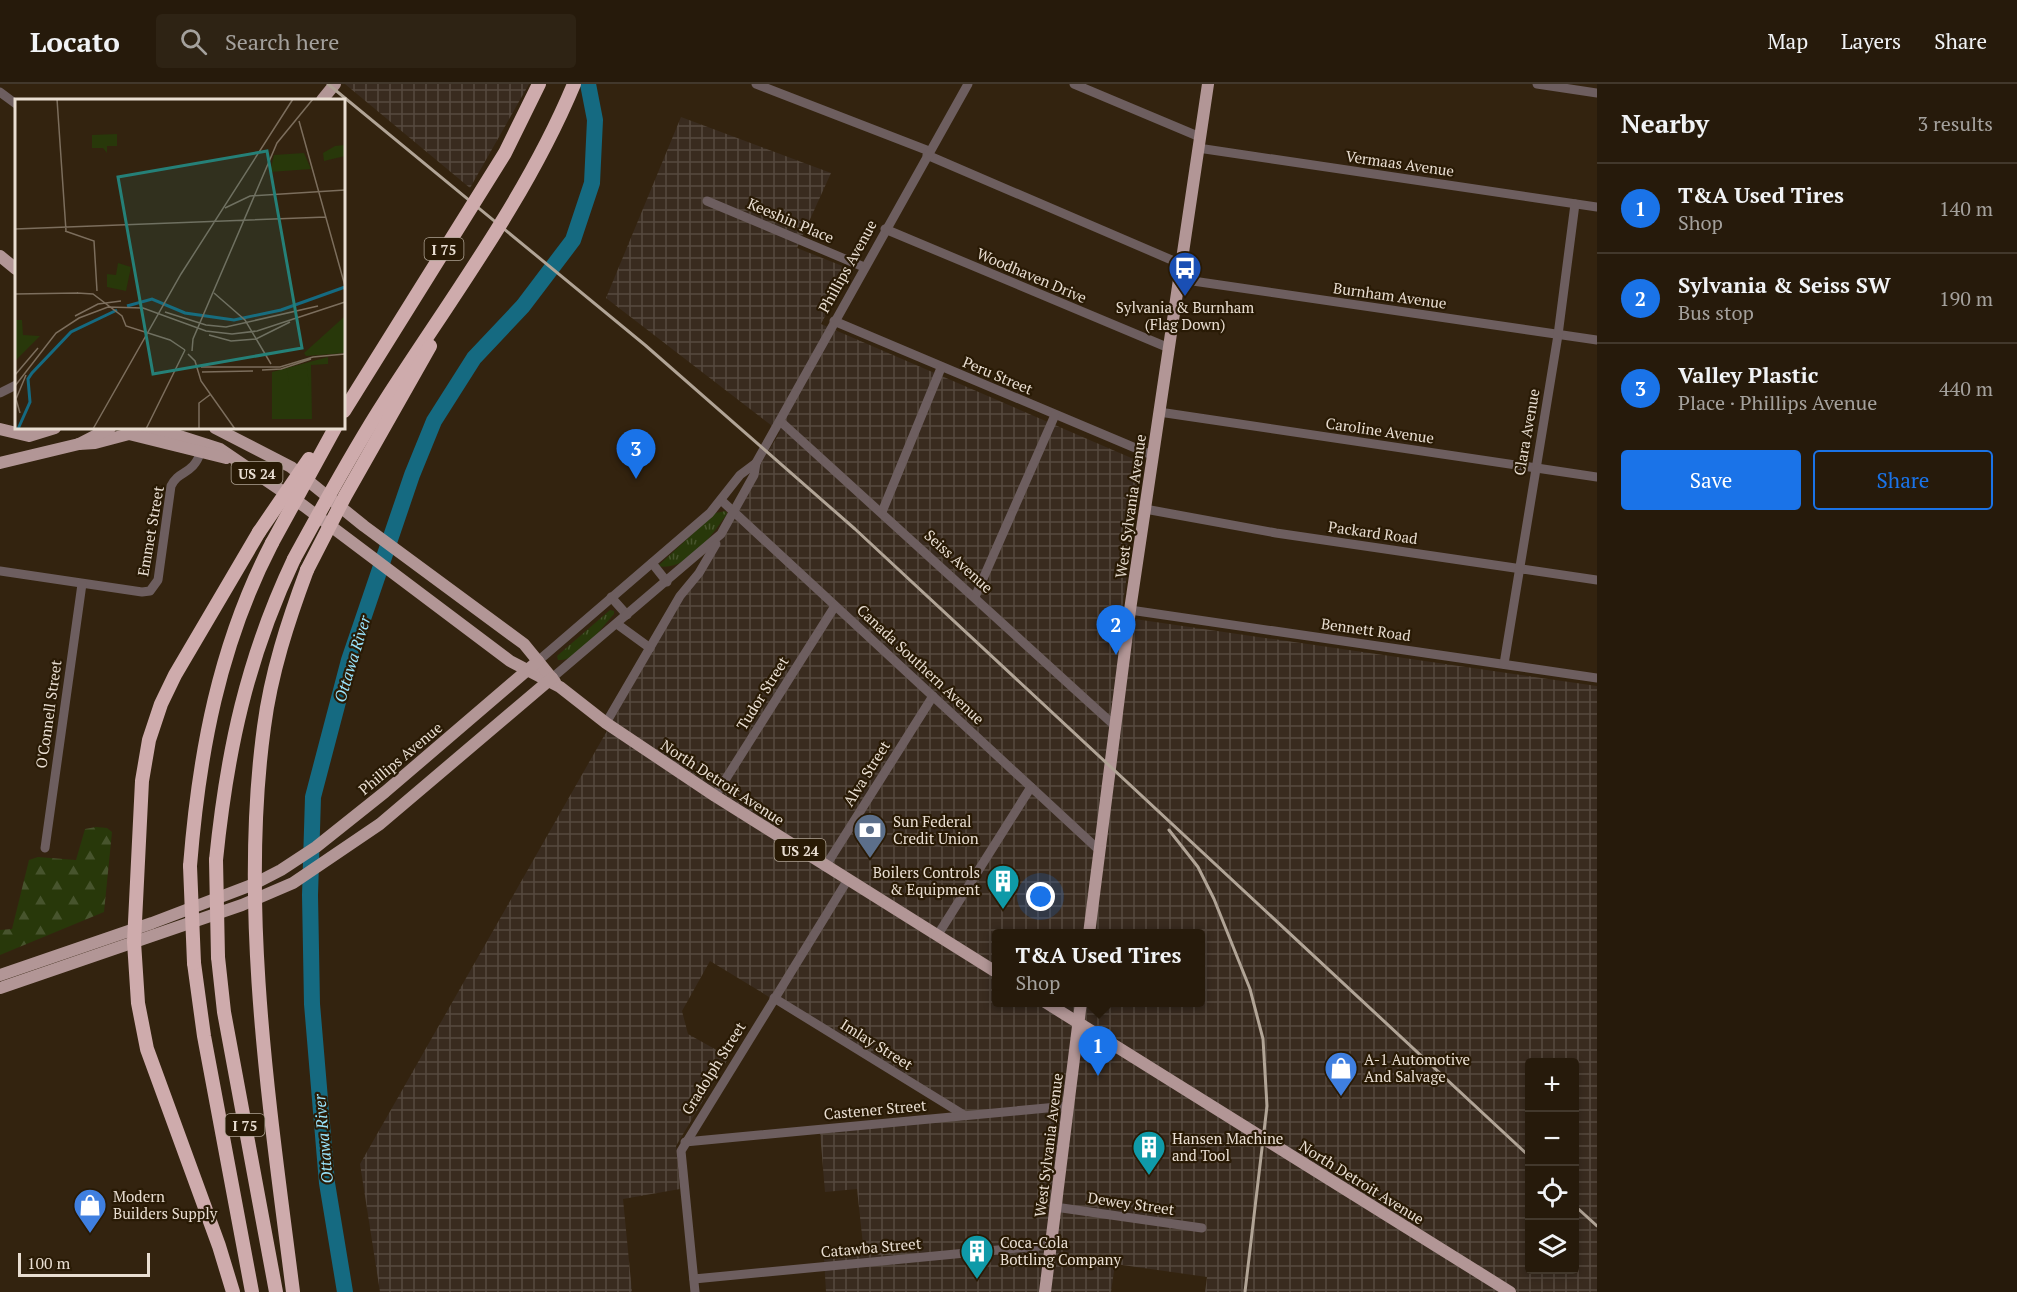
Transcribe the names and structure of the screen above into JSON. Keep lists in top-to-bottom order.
{
  "streets": {
    "highway": ["I 75"],
    "main road": [
      "Phillips Avenue",
      "US 24",
      "West Sylvania Avenue",
      "North Detroit Avenue"
    ],
    "street": [
      "Vermaas Avenue",
      "Keeshin Place",
      "Woodhaven Drive",
      "Burnham Avenue",
      "Peru Street",
      "Caroline Avenue",
      "Clara Avenue",
      "Emmet Street",
      "Packard Road",
      "Seiss Avenue",
      "Bennett Road",
      "Canada Southern Avenue",
      "Tudor Street",
      "O'Connell Street",
      "Alva Street",
      "Imlay Street",
      "Gradolph Street",
      "Castener Street",
      "Dewey Street",
      "Catawba Street"
    ]
  },
  "crossings": [
    ["Vermaas Avenue", "Clara Avenue"],
    ["Vermaas Avenue", "West Sylvania Avenue"],
    ["Keeshin Place", "Phillips Avenue"],
    ["Phillips Avenue", "Woodhaven Drive"],
    ["Phillips Avenue", "Peru Street"],
    ["Phillips Avenue", "Seiss Avenue"],
    ["Phillips Avenue", "Canada Southern Avenue"],
    ["Phillips Avenue", "North Detroit Avenue"],
    ["Woodhaven Drive", "West Sylvania Avenue"],
    ["Burnham Avenue", "Clara Avenue"],
    ["Burnham Avenue", "West Sylvania Avenue"],
    ["Peru Street", "West Sylvania Avenue"],
    ["Caroline Avenue", "Clara Avenue"],
    ["Caroline Avenue", "West Sylvania Avenue"],
    ["Clara Avenue", "Packard Road"],
    ["Clara Avenue", "Bennett Road"],
    ["West Sylvania Avenue", "Packard Road"],
    ["West Sylvania Avenue", "Seiss Avenue"],
    ["West Sylvania Avenue", "Bennett Road"],
    ["West Sylvania Avenue", "Canada Southern Avenue"],
    ["West Sylvania Avenue", "North Detroit Avenue"],
    ["West Sylvania Avenue", "Castener Street"],
    ["West Sylvania Avenue", "Dewey Street"],
    ["West Sylvania Avenue", "Catawba Street"],
    ["Emmet Street", "O'Connell Street"],
    ["Canada Southern Avenue", "Tudor Street"],
    ["Canada Southern Avenue", "Alva Street"],
    ["Tudor Street", "North Detroit Avenue"],
    ["Alva Street", "North Detroit Avenue"],
    ["North Detroit Avenue", "Gradolph Street"],
    ["Imlay Street", "Gradolph Street"],
    ["Imlay Street", "Castener Street"],
    ["Gradolph Street", "Castener Street"],
    ["Gradolph Street", "Catawba Street"]
  ],
  "water": ["Ottawa River"],
  "places": {
    "bus stop": ["Sylvania & Burnham (Flag Down)"],
    "bank": ["Sun Federal Credit Union"],
    "building": ["Boilers Controls & Equipment", "Hansen Machine and Tool", "Coca-Cola Bottling Company"],
    "shop": ["A-1 Automotive And Salvage", "Modern Builders Supply"]
  },
  "scale_bar": "100 m",
  "page": {
    "header": "Locato",
    "search": "Search here",
    "nav": ["Map", "Layers", "Share"],
    "heading": ["Nearby", "3 results"],
    "list": [
      {
        "mark": "1",
        "name": "T&A Used Tires",
        "note": "Shop",
        "value": "140 m"
      },
      {
        "mark": "2",
        "name": "Sylvania & Seiss SW",
        "note": "Bus stop",
        "value": "190 m"
      },
      {
        "mark": "3",
        "name": "Valley Plastic",
        "note": "Place · Phillips Avenue",
        "value": "440 m"
      }
    ],
    "pins": ["3", "2", "1"],
    "buttons": ["Save", "Share"],
    "popup": ["T&A Used Tires", "Shop"],
    "map_buttons": ["+", "−"],
    "scale": "100 m"
  }
}
